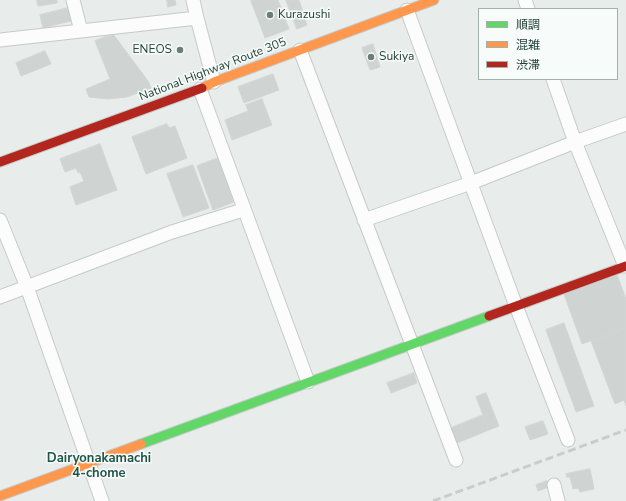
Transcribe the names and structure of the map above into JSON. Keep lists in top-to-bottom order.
{
  "streets": {
    "main road": ["National Highway Route 305"]
  },
  "districts": ["Dairyonakamachi 4-chome"],
  "places": ["Kurazushi", "ENEOS", "Sukiya"],
  "legend": ["順調", "混雑", "渋滞"]
}
